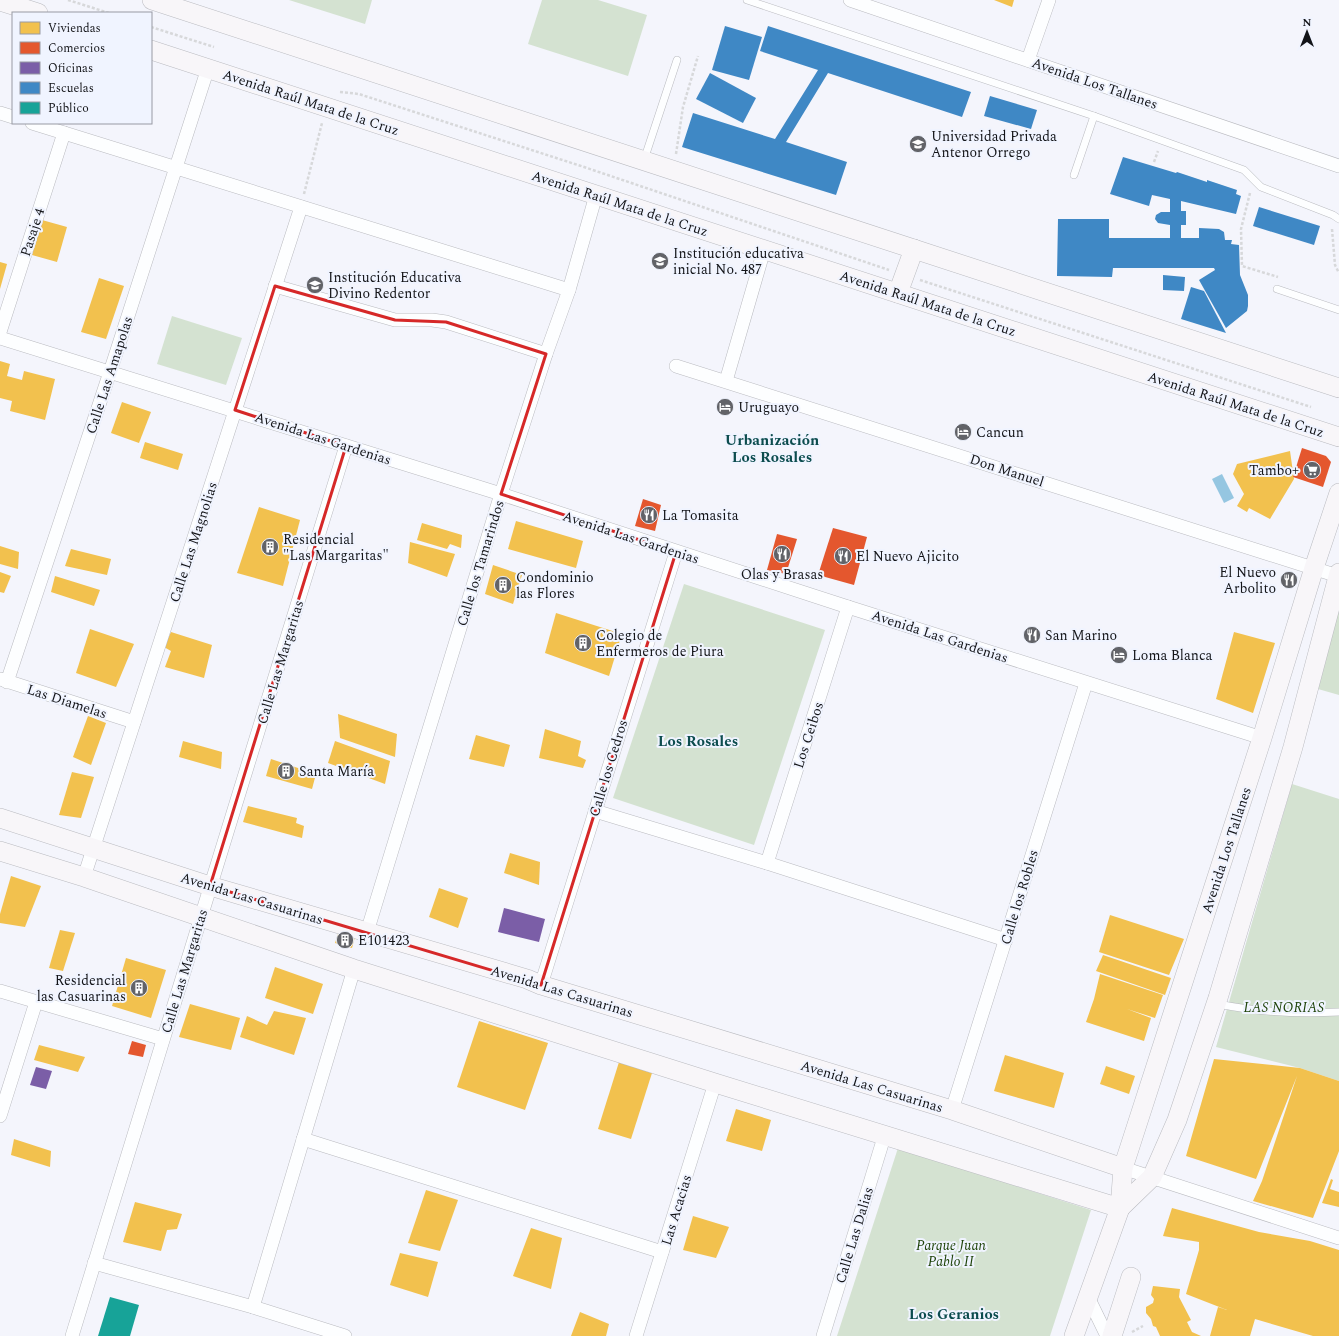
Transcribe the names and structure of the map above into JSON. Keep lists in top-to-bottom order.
{
  "streets": {
    "main road": ["Avenida Los Tallanes", "Avenida Raúl Mata de la Cruz", "Avenida Las Casuarinas"],
    "street": [
      "Pasaje 4",
      "Calle Las Amapolas",
      "Avenida Las Gardenias",
      "Don Manuel",
      "Calle Las Magnolias",
      "Calle los Tamarindos",
      "Calle Las Margaritas",
      "Las Diamelas",
      "Los Ceibos",
      "Calle los Cedros",
      "Calle los Robles",
      "Las Acacias",
      "Calle Las Dalias"
    ]
  },
  "crossings": [
    ["Avenida Los Tallanes", "Avenida Las Gardenias"],
    ["Avenida Los Tallanes", "Don Manuel"],
    ["Avenida Los Tallanes", "Avenida Las Casuarinas"],
    ["Avenida Raúl Mata de la Cruz", "Calle Las Amapolas"],
    ["Avenida Raúl Mata de la Cruz", "Calle los Tamarindos"],
    ["Calle Las Amapolas", "Avenida Las Gardenias"],
    ["Calle Las Amapolas", "Las Diamelas"],
    ["Avenida Las Gardenias", "Calle Las Magnolias"],
    ["Avenida Las Gardenias", "Calle los Tamarindos"],
    ["Avenida Las Gardenias", "Calle Las Margaritas"],
    ["Avenida Las Gardenias", "Los Ceibos"],
    ["Avenida Las Gardenias", "Calle los Cedros"],
    ["Avenida Las Gardenias", "Calle los Robles"],
    ["Calle Las Magnolias", "Las Diamelas"],
    ["Calle Las Magnolias", "Avenida Las Casuarinas"],
    ["Calle los Tamarindos", "Avenida Las Casuarinas"],
    ["Calle Las Margaritas", "Avenida Las Casuarinas"],
    ["Calle los Cedros", "Avenida Las Casuarinas"],
    ["Calle los Robles", "Avenida Las Casuarinas"]
  ],
  "districts": ["Urbanización Los Rosales", "Los Rosales", "Los Geranios"],
  "parks": ["LAS NORIAS", "Parque Juan Pablo II"],
  "places": {
    "school or university": ["Universidad Privada Antenor Orrego", "Institución educativa inicial No. 487", "Institución Educativa Divino Redentor"],
    "hotel": ["Uruguayo", "Cancun", "Loma Blanca"],
    "supermarket": ["Tambo+"],
    "restaurant": [
      "La Tomasita",
      "Olas y Brasas",
      "El Nuevo Ajicito",
      "El Nuevo Arbolito",
      "San Marino"
    ],
    "building": [
      "Residencial \"Las Margaritas\"",
      "Condominio las Flores",
      "Colegio de Enfermeros de Piura",
      "Santa María",
      "E101423",
      "Residencial las Casuarinas"
    ]
  },
  "legend": [
    "Viviendas",
    "Comercios",
    "Oficinas",
    "Escuelas",
    "Público"
  ],
  "north": "top"
}
